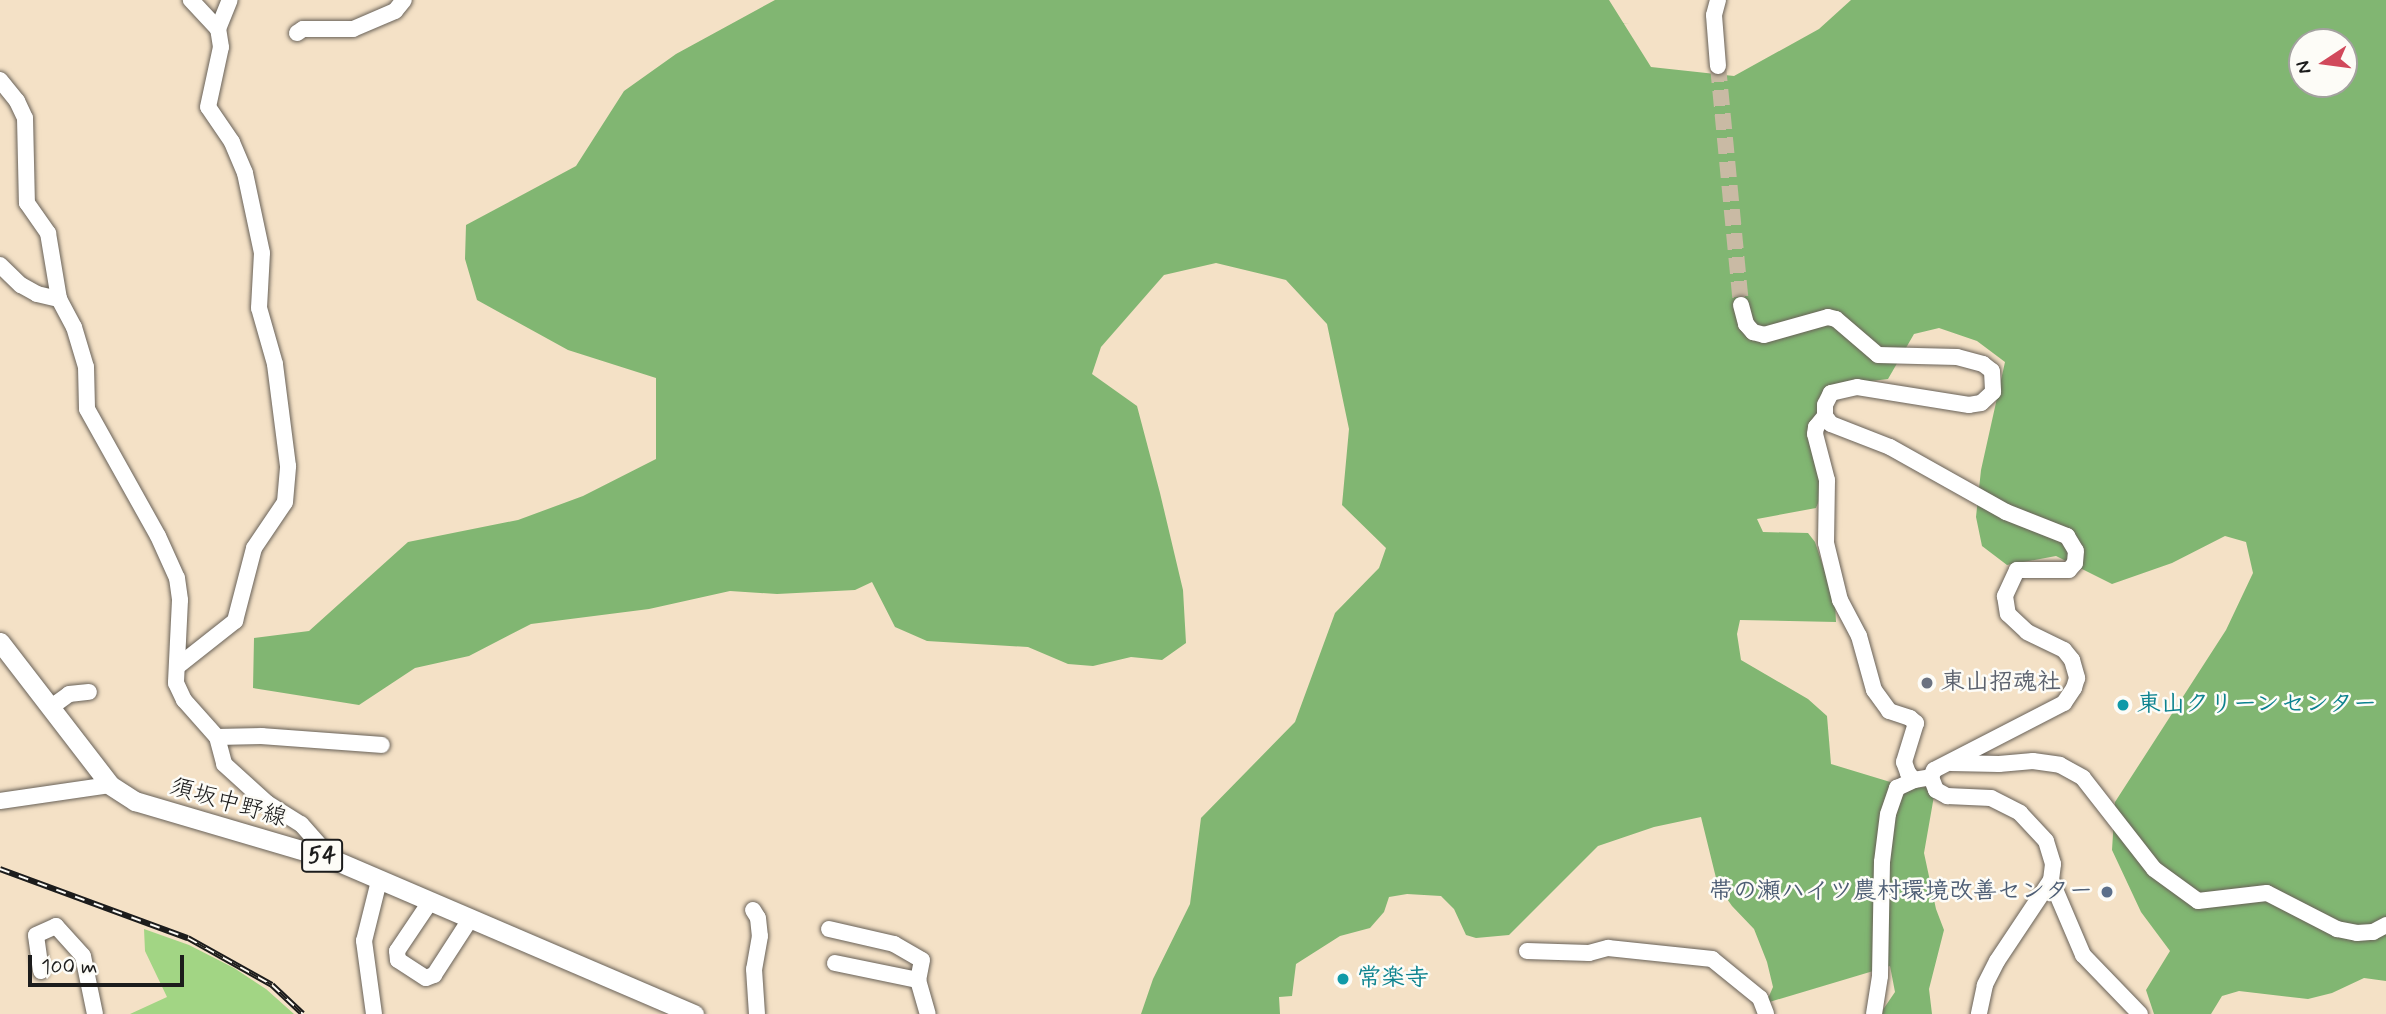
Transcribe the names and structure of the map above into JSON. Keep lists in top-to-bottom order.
{
  "streets": {
    "main road": ["須坂中野線", "54"]
  },
  "places": [
    "東山招魂社",
    "東山クリーンセンター",
    "帯の瀬ハイツ農村環境改善センター",
    "常楽寺"
  ],
  "scale_bar": "100 m",
  "north": "left"
}
